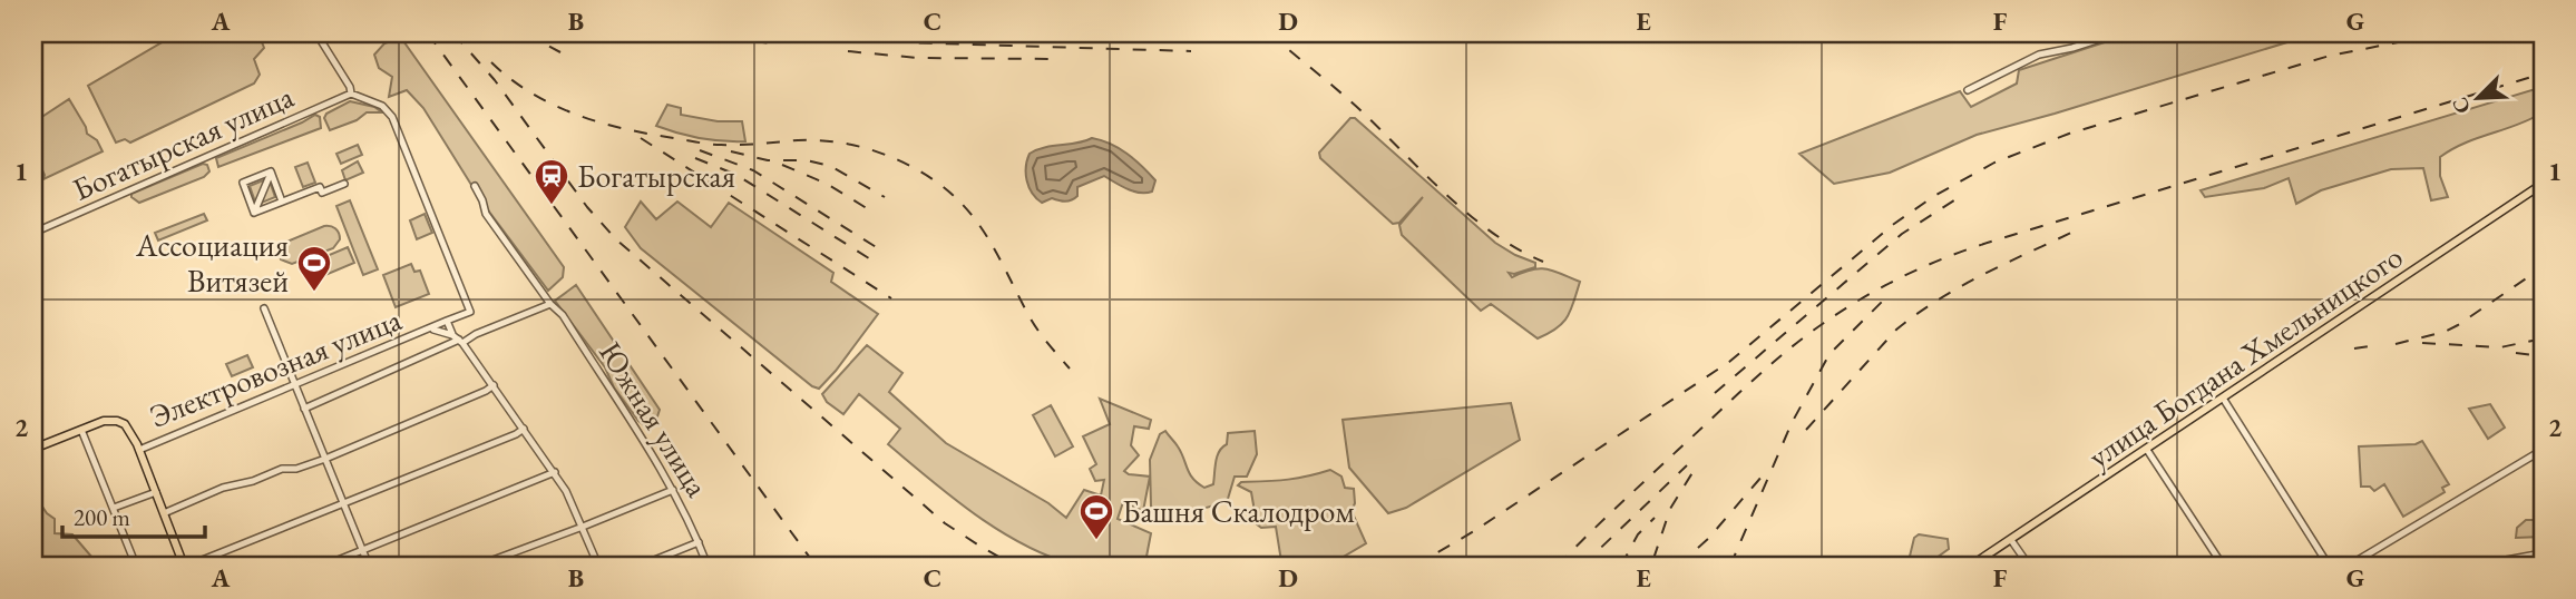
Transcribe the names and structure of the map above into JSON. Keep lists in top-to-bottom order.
{
  "streets": {
    "main road": ["улица Богдана Хмельницкого"],
    "street": ["Богатырская улица", "Электровозная улица", "Южная улица"]
  },
  "places": {
    "station": ["Богатырская"],
    "sports": ["Ассоциация Витязей", "Башня Скалодром"]
  },
  "scale_bar": "200 m",
  "north": "bottom left",
  "grid": {
    "columns": [
      "A",
      "B",
      "C",
      "D",
      "E",
      "F",
      "G"
    ],
    "rows": ["1", "2"]
  }
}
